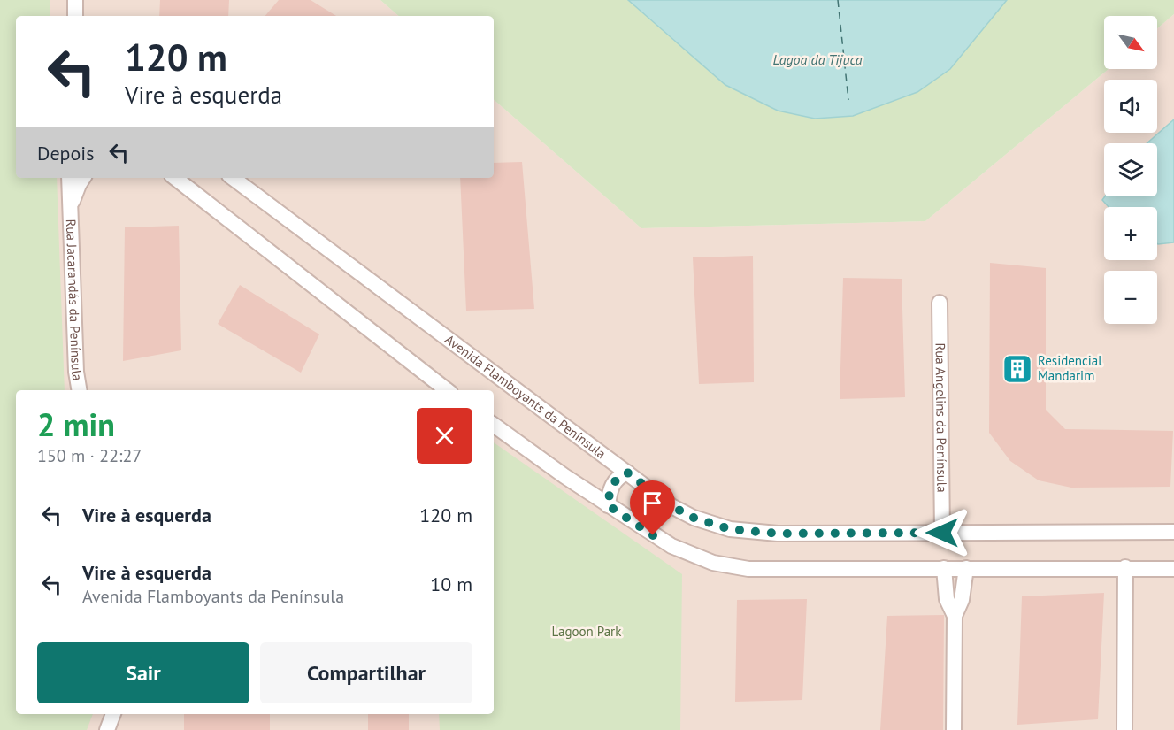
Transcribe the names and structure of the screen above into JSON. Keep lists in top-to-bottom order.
{
  "streets": {
    "street": ["Rua Jacarandás da Península", "Avenida Flamboyants da Península", "Rua Angelins da Península"]
  },
  "crossings": [
    ["Avenida Flamboyants da Península", "Rua Angelins da Península"]
  ],
  "water": ["Lagoa da Tijuca"],
  "parks": ["Lagoon Park"],
  "places": {
    "building": ["Residencial Mandarim"]
  },
  "north": "bottom right",
  "page": {
    "map_buttons": ["+", "−"],
    "turn": ["120 m", "Vire à esquerda"],
    "then": "Depois",
    "heading": ["2 min", "150 m · 22:27"],
    "list": [
      {
        "name": "Vire à esquerda",
        "value": "120 m"
      },
      {
        "name": "Vire à esquerda",
        "note": "Avenida Flamboyants da Península",
        "value": "10 m"
      }
    ],
    "buttons": ["Sair", "Compartilhar"]
  }
}
